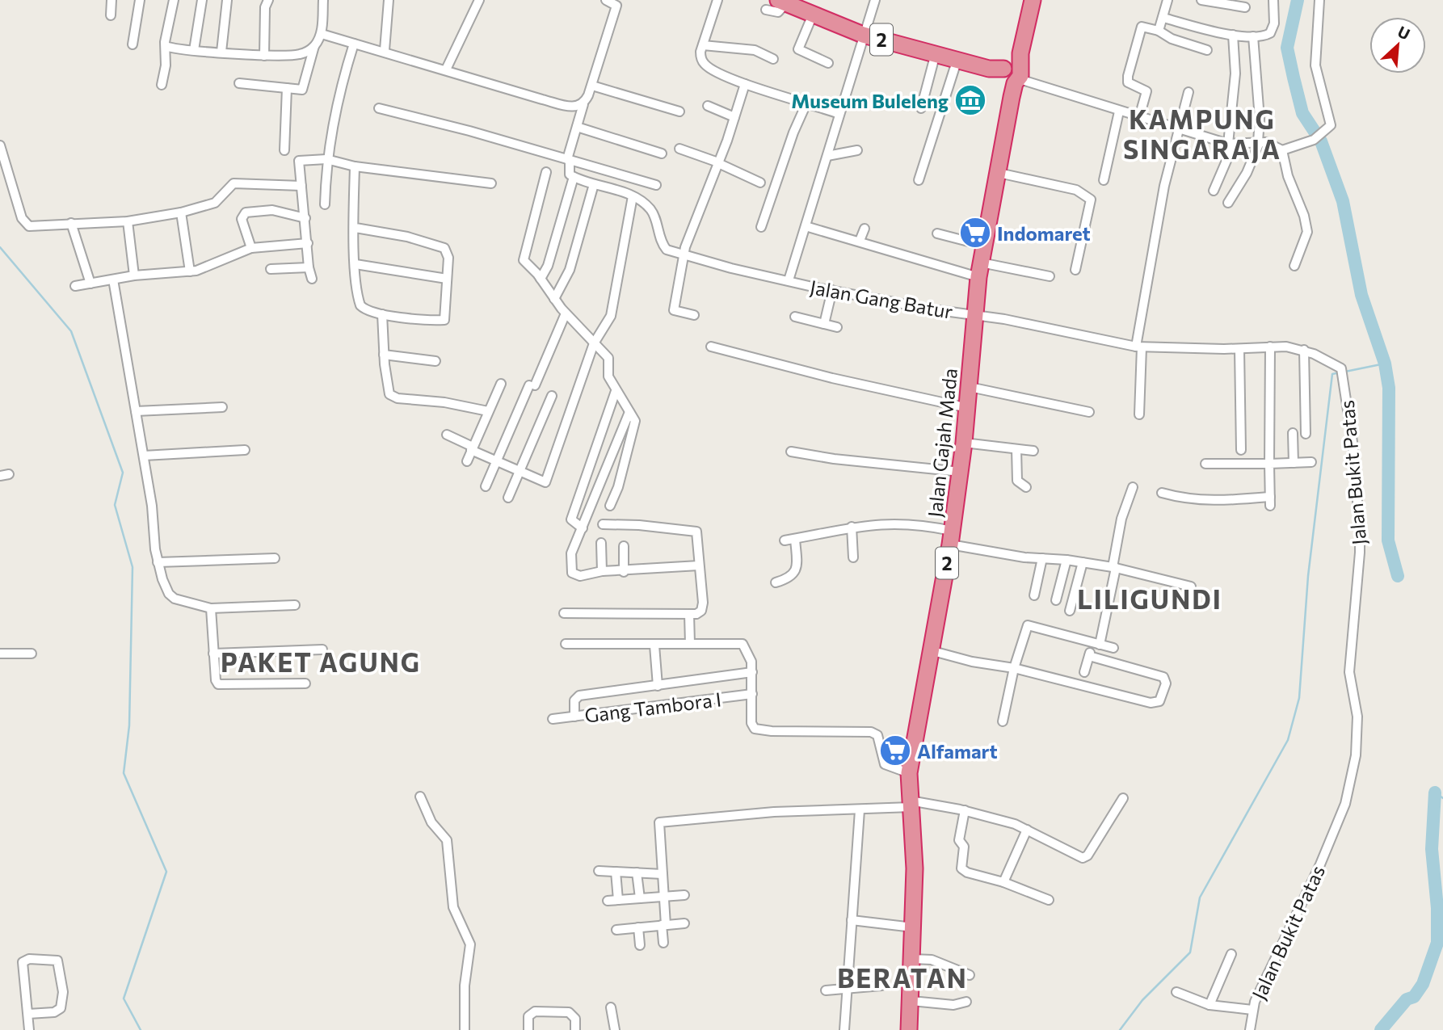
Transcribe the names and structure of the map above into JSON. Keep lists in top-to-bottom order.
{
  "streets": {
    "highway": ["2", "Jalan Gajah Mada"],
    "street": ["Jalan Gang Batur", "Jalan Bukit Patas", "Gang Tambora I"]
  },
  "crossings": [
    ["2", "Jalan Gang Batur"],
    ["2", "Jalan Gajah Mada"],
    ["Jalan Gang Batur", "Jalan Gajah Mada"],
    ["Jalan Gang Batur", "Jalan Bukit Patas"],
    ["Jalan Gajah Mada", "Jalan Bukit Patas"]
  ],
  "districts": [
    "KAMPUNG SINGARAJA",
    "LILIGUNDI",
    "PAKET AGUNG",
    "BERATAN"
  ],
  "places": {
    "museum": ["Museum Buleleng"],
    "supermarket": ["Indomaret", "Alfamart"]
  },
  "north": "top right"
}
